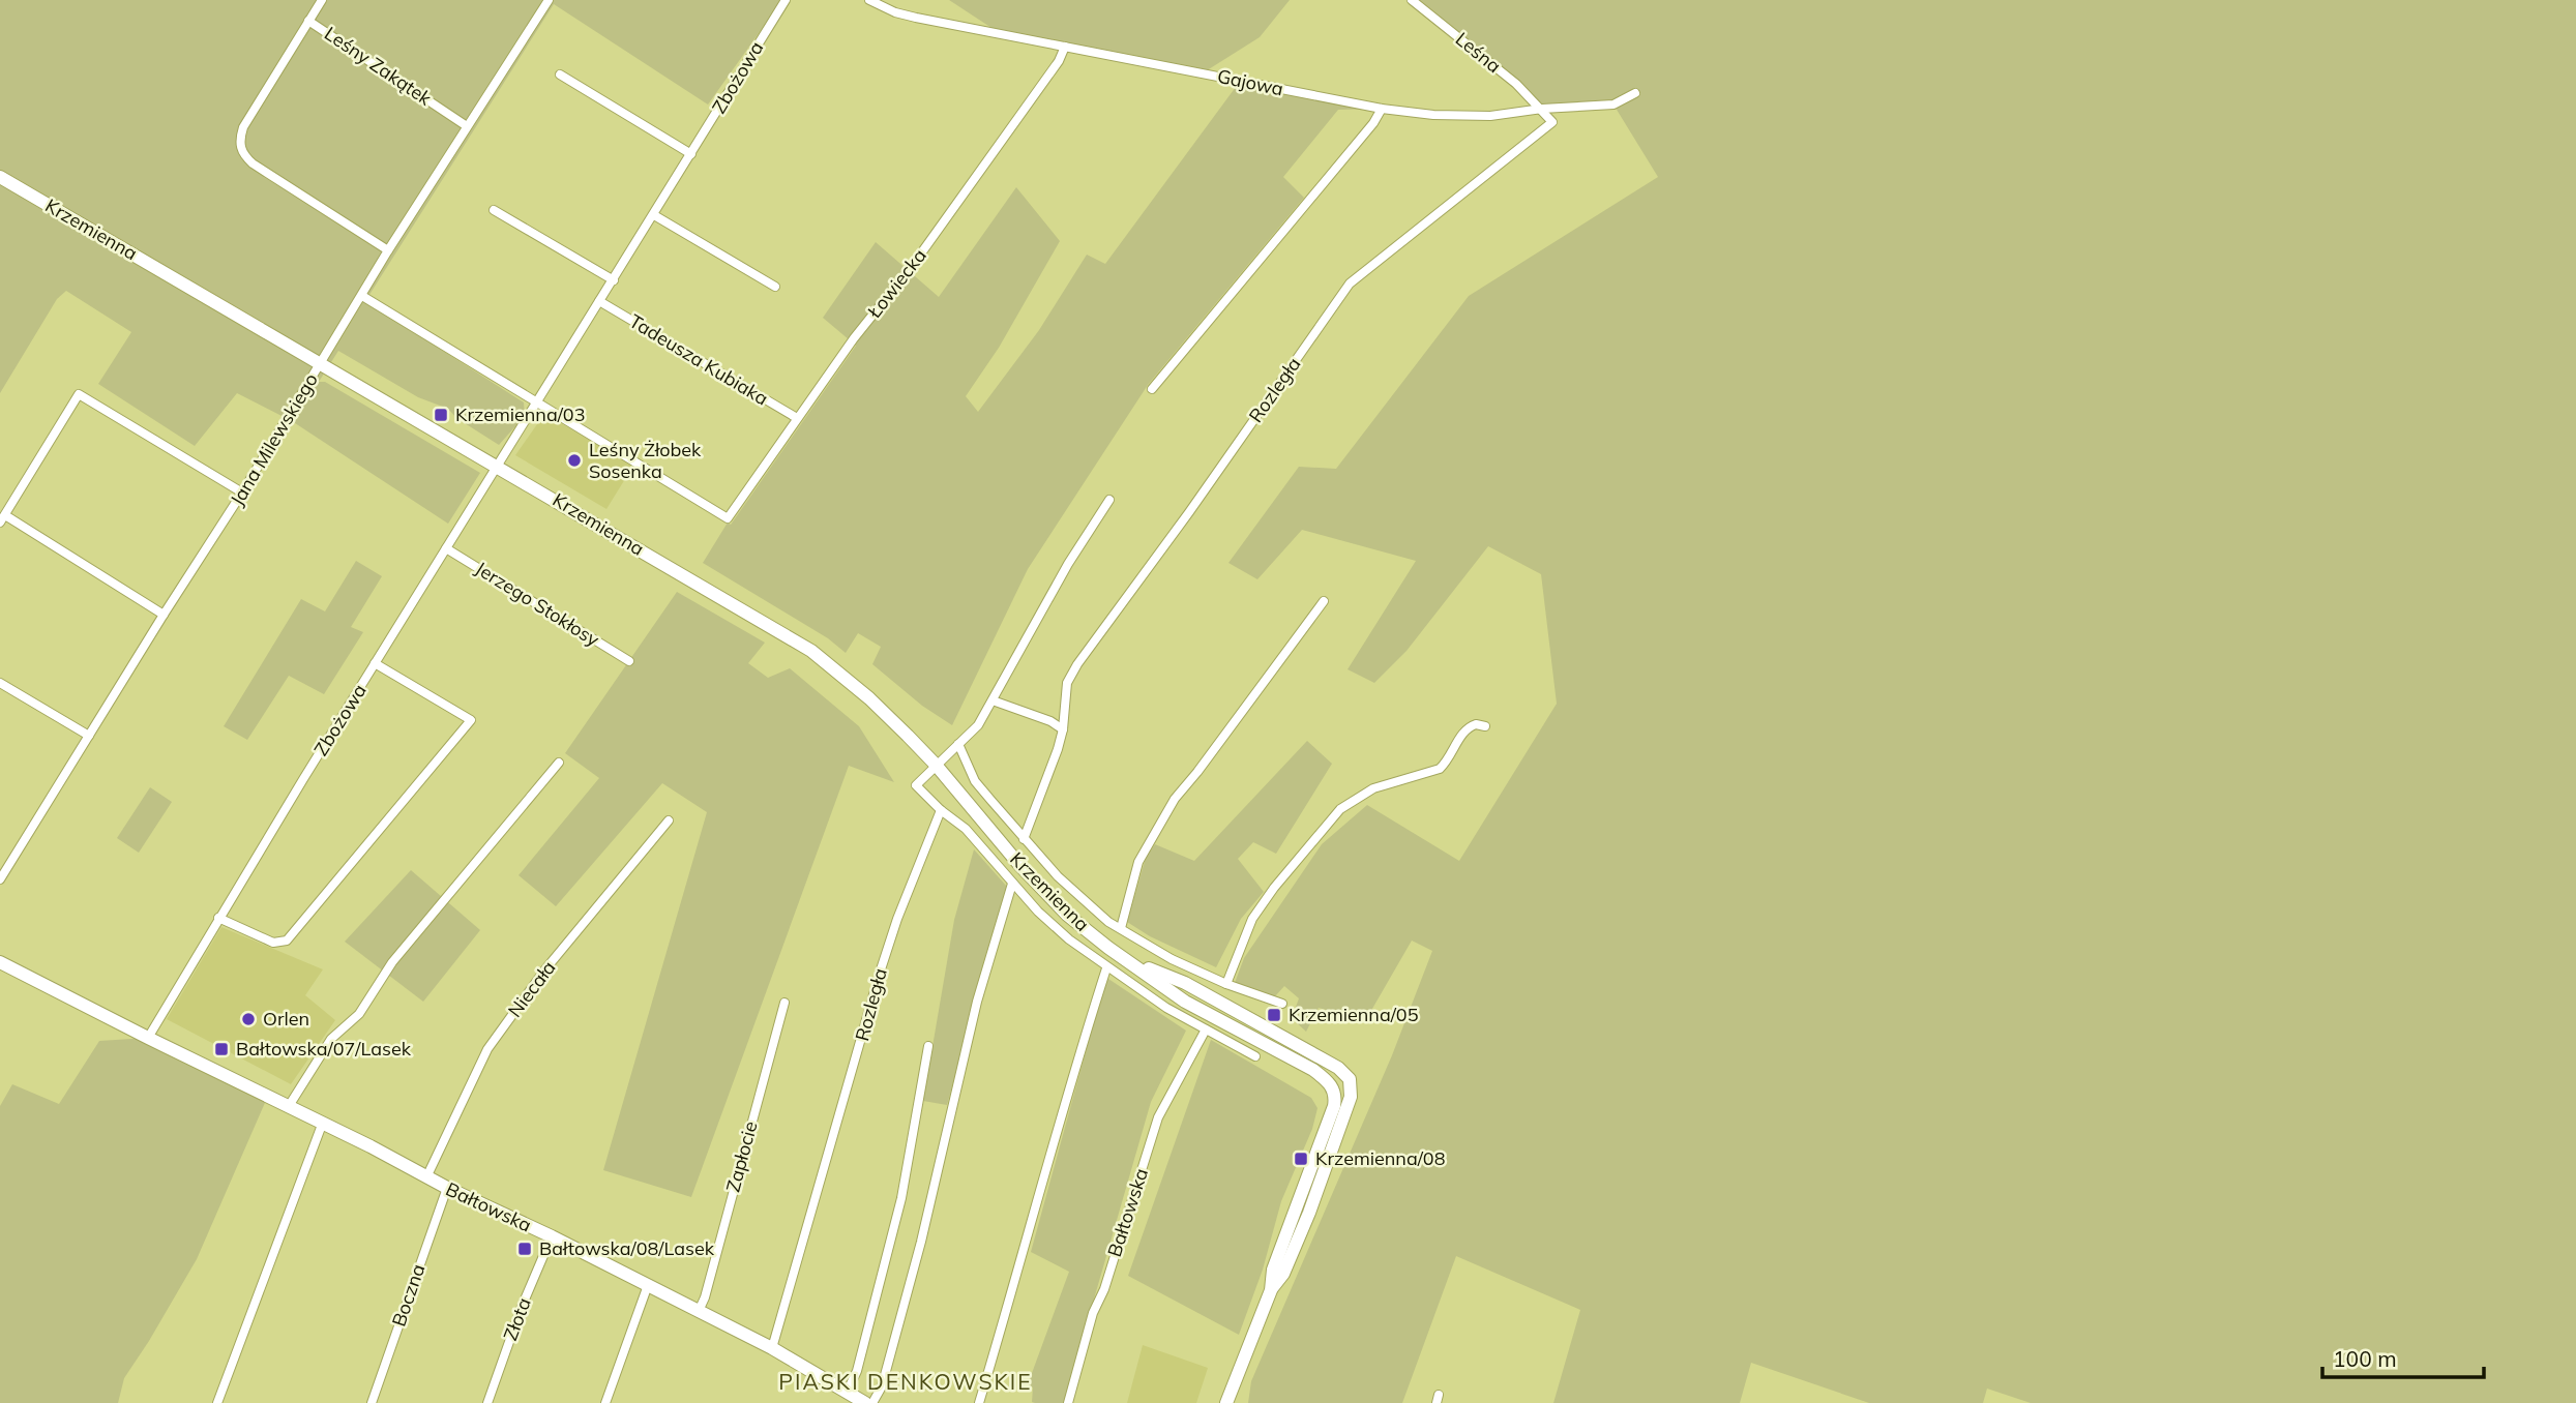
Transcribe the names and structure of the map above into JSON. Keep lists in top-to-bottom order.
{
  "streets": {
    "main road": ["Krzemienna", "Bałtowska"],
    "street": [
      "Leśna",
      "Leśny Zakątek",
      "Zbożowa",
      "Gajowa",
      "Łowiecka",
      "Tadeusza Kubiaka",
      "Rozległa",
      "Jana Milewskiego",
      "Jerzego Stokłosy",
      "Niecała",
      "Zapłocie",
      "Boczna",
      "Złota"
    ]
  },
  "crossings": [
    ["Leśna", "Gajowa"],
    ["Leśna", "Rozległa"],
    ["Leśny Zakątek", "Jana Milewskiego"],
    ["Zbożowa", "Krzemienna"],
    ["Zbożowa", "Łowiecka"],
    ["Zbożowa", "Tadeusza Kubiaka"],
    ["Zbożowa", "Jerzego Stokłosy"],
    ["Zbożowa", "Bałtowska"],
    ["Gajowa", "Łowiecka"],
    ["Gajowa", "Rozległa"],
    ["Krzemienna", "Jana Milewskiego"],
    ["Łowiecka", "Tadeusza Kubiaka"],
    ["Rozległa", "Bałtowska"],
    ["Niecała", "Bałtowska"],
    ["Zapłocie", "Bałtowska"],
    ["Bałtowska", "Boczna"],
    ["Bałtowska", "Złota"]
  ],
  "districts": ["PIASKI DENKOWSKIE"],
  "places": {
    "transit": [
      "Krzemienna/03",
      "Krzemienna/05",
      "Bałtowska/07/Lasek",
      "Krzemienna/08",
      "Bałtowska/08/Lasek"
    ],
    "other": ["Leśny Żłobek Sosenka", "Orlen"]
  },
  "scale_bar": "100 m"
}
